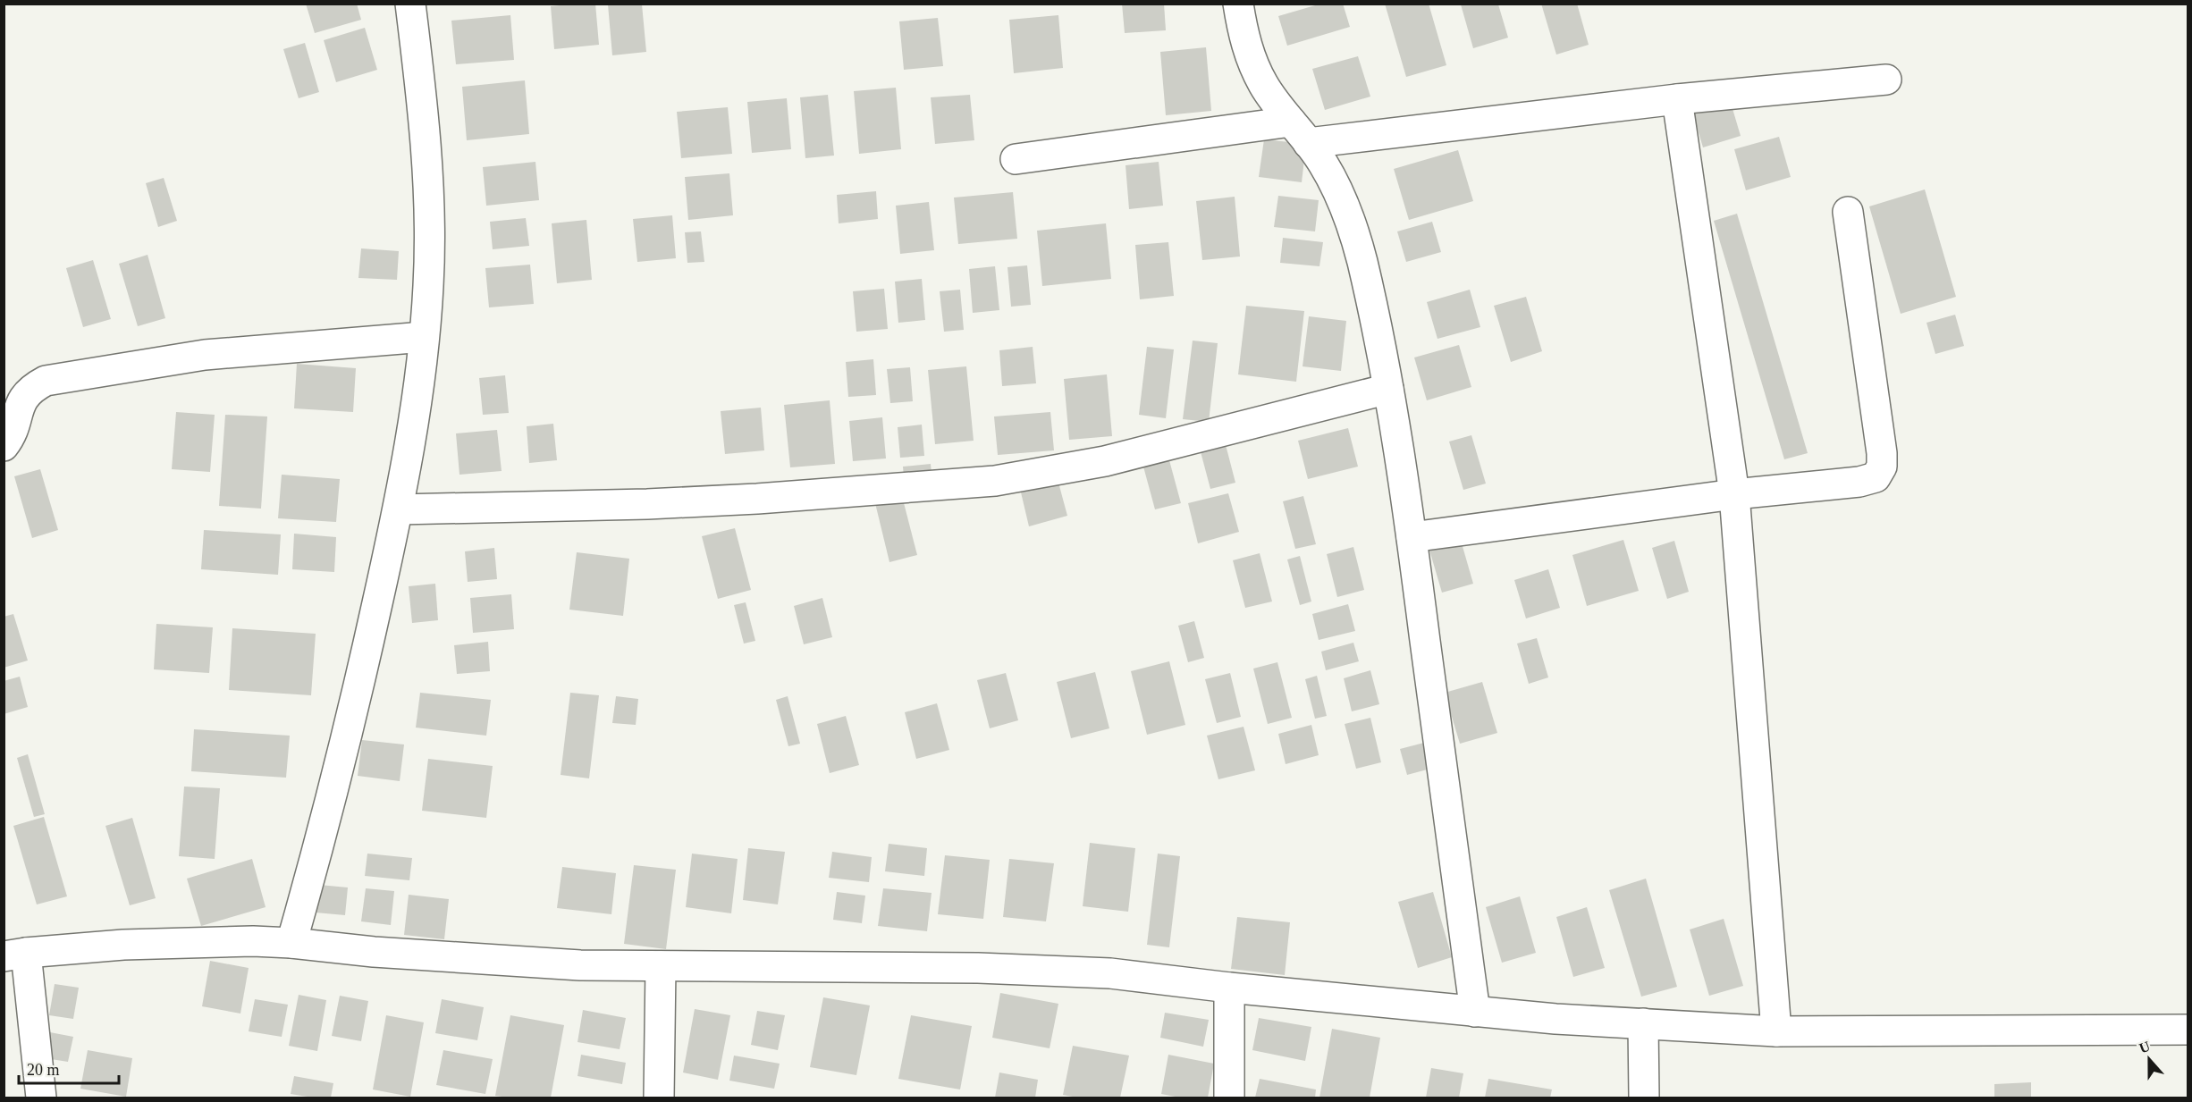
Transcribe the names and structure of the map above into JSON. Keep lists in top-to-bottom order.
{
  "scale_bar": "20 m",
  "north": "top"
}
